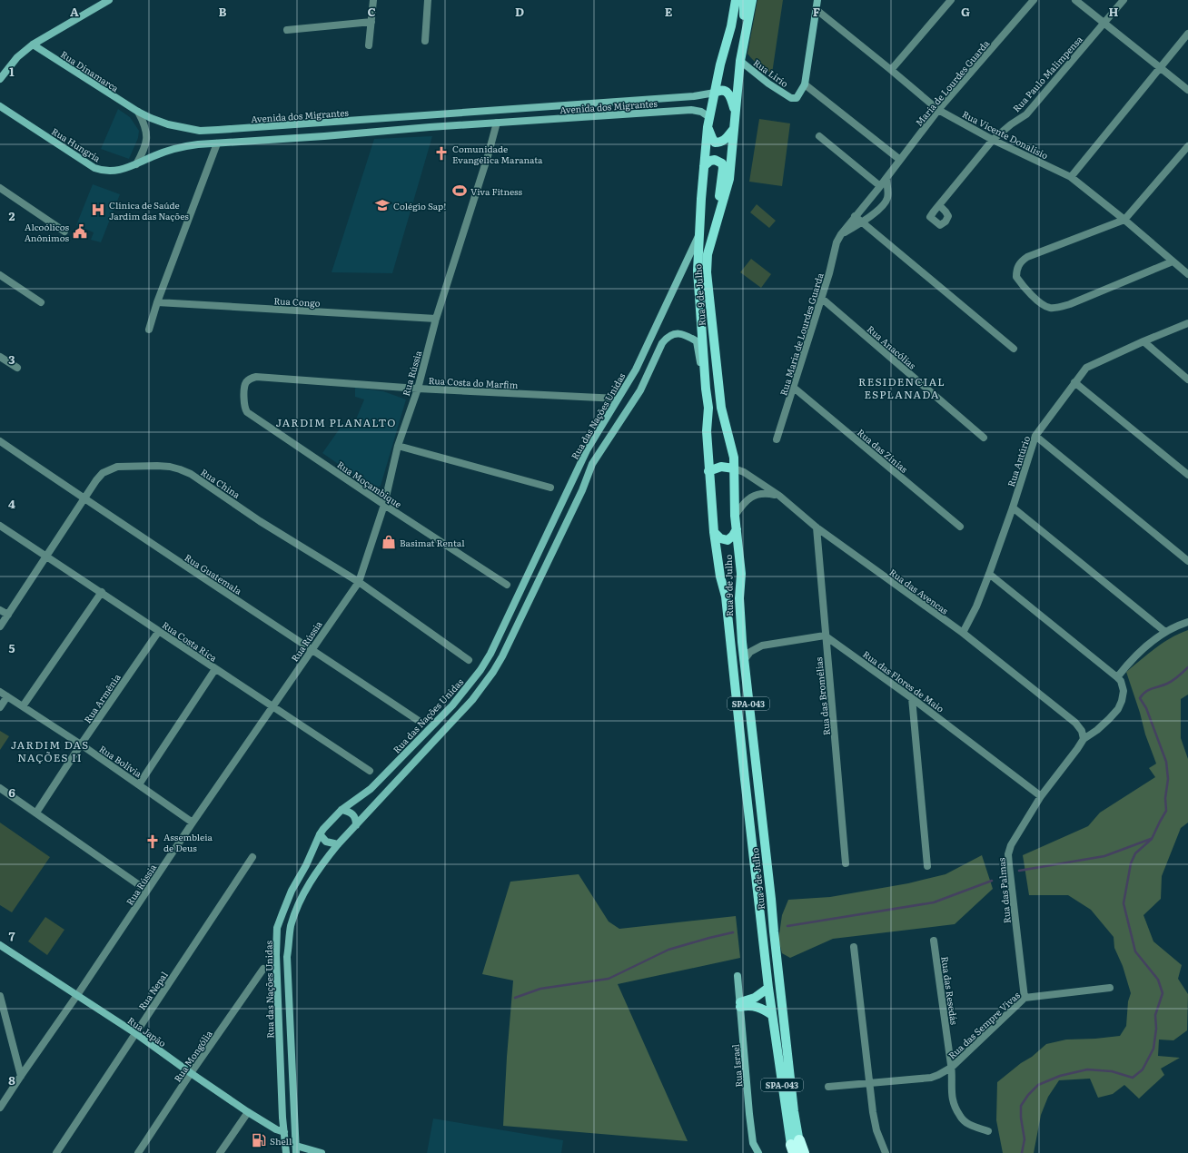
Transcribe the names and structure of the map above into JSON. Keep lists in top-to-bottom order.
{
  "streets": {
    "main road": ["Rua 9 de Julho", "SPA-043"],
    "street": [
      "Rua Dinamarca",
      "Rua Lirio",
      "Rua Paulo Malimpensa",
      "Maria de Lourdes Guarda",
      "Avenida dos Migrantes",
      "Rua Vicente Donalisio",
      "Rua Hungria",
      "Rua Congo",
      "Rua Maria de Lourdes Guarda",
      "Rua Anacólias",
      "Rua Rússia",
      "Rua Costa do Marfim",
      "Rua das Nações Unidas",
      "Rua das Zínias",
      "Rua Antúrio",
      "Rua China",
      "Rua Moçambique",
      "Rua Guatemala",
      "Rua das Avencas",
      "Rua Costa Rica",
      "Rua das Flores de Maio",
      "Rua das Bromélias",
      "Rua Armênia",
      "Rua Bolívia",
      "Rua das Palmas",
      "Rua Nepal",
      "Rua das Resedás",
      "Rua das Sempre Vivas",
      "Rua Japão",
      "Rua Mongólia",
      "Rua Israel"
    ]
  },
  "crossings": [
    ["Rua Dinamarca", "Avenida dos Migrantes"],
    ["Rua Lirio", "Rua 9 de Julho"],
    ["Rua Paulo Malimpensa", "Rua Vicente Donalisio"],
    ["Maria de Lourdes Guarda", "Rua Vicente Donalisio"],
    ["Maria de Lourdes Guarda", "Rua Maria de Lourdes Guarda"],
    ["Avenida dos Migrantes", "Rua Hungria"],
    ["Avenida dos Migrantes", "Rua 9 de Julho"],
    ["Avenida dos Migrantes", "Rua Rússia"],
    ["Rua 9 de Julho", "Rua das Nações Unidas"],
    ["Rua 9 de Julho", "Rua das Avencas"],
    ["Rua Congo", "Rua Rússia"],
    ["Rua Maria de Lourdes Guarda", "Rua Anacólias"],
    ["Rua Maria de Lourdes Guarda", "Rua das Zínias"],
    ["Rua Rússia", "Rua Costa do Marfim"],
    ["Rua Rússia", "Rua China"],
    ["Rua Rússia", "Rua Moçambique"],
    ["Rua Rússia", "Rua Guatemala"],
    ["Rua Rússia", "Rua Costa Rica"],
    ["Rua Rússia", "Rua Bolívia"],
    ["Rua Rússia", "Rua Japão"],
    ["Rua Costa do Marfim", "Rua das Nações Unidas"],
    ["Rua Costa do Marfim", "Rua Moçambique"],
    ["Rua das Nações Unidas", "Rua Japão"],
    ["Rua Antúrio", "Rua das Avencas"],
    ["Rua China", "Rua Guatemala"],
    ["Rua China", "Rua Costa Rica"],
    ["Rua das Avencas", "Rua das Bromélias"],
    ["Rua das Avencas", "Rua das Palmas"],
    ["Rua Costa Rica", "Rua Armênia"],
    ["Rua das Flores de Maio", "Rua das Bromélias"],
    ["Rua das Flores de Maio", "Rua das Palmas"],
    ["Rua Armênia", "Rua Bolívia"],
    ["Rua das Palmas", "Rua das Sempre Vivas"],
    ["Rua Nepal", "Rua Japão"],
    ["Rua das Resedás", "Rua das Sempre Vivas"],
    ["Rua Japão", "Rua Mongólia"]
  ],
  "districts": ["RESIDENCIAL ESPLANADA", "JARDIM PLANALTO", "JARDIM DAS NAÇÕES II"],
  "places": {
    "church": ["Comunidade Evangélica Maranata", "Assembleia de Deus"],
    "sports": ["Viva Fitness"],
    "school or university": ["Colégio Sap!"],
    "hospital": ["Clínica de Saúde Jardim das Nações"],
    "public building": ["Alcoólicos Anônimos"],
    "shop": ["Basimat Rental"],
    "fuel station": ["Shell"]
  },
  "grid": {
    "columns": [
      "A",
      "B",
      "C",
      "D",
      "E",
      "F",
      "G",
      "H"
    ],
    "rows": [
      "1",
      "2",
      "3",
      "4",
      "5",
      "6",
      "7",
      "8"
    ]
  }
}
